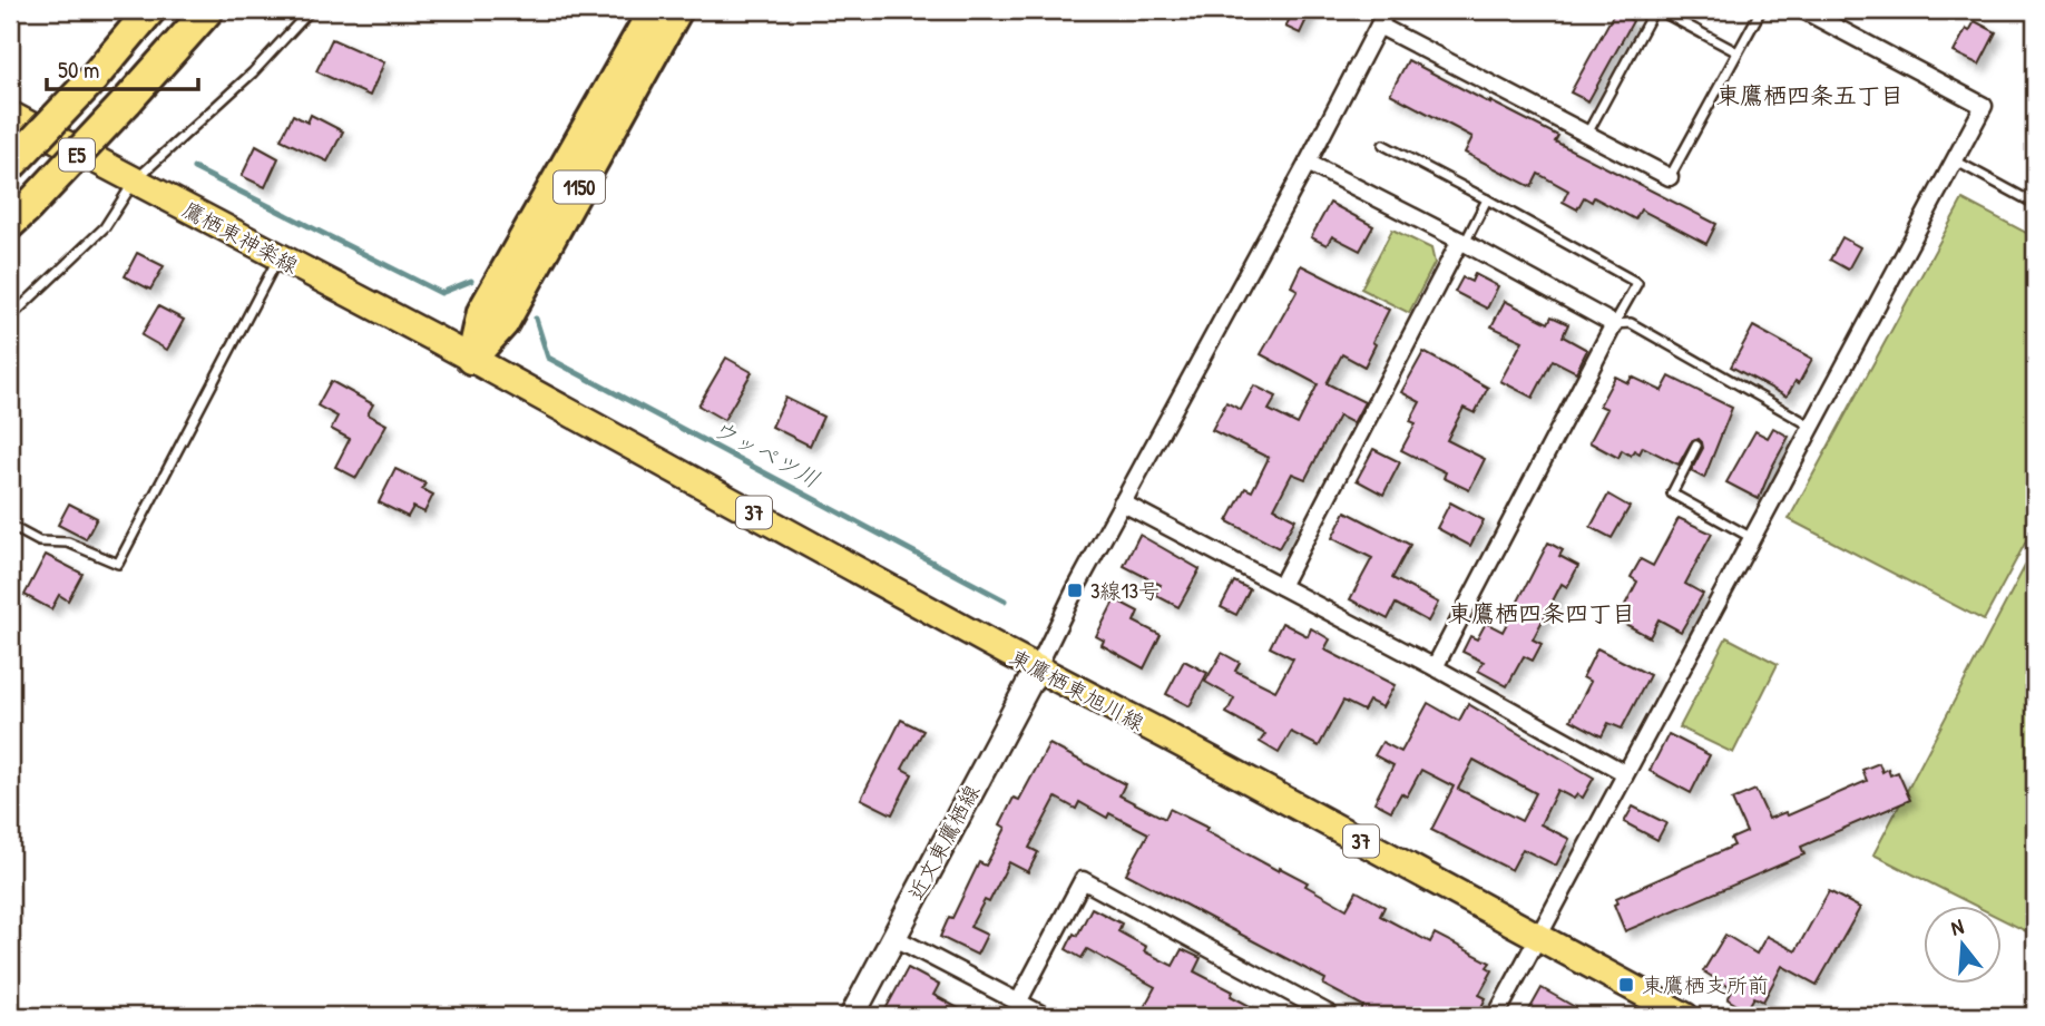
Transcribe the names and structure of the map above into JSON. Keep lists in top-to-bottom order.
{
  "streets": {
    "highway": ["E5", "1150"],
    "main road": ["鷹栖東神楽線", "37", "東鷹栖東旭川線"],
    "street": ["近文東鷹栖線"]
  },
  "crossings": [
    ["1150", "鷹栖東神楽線"],
    ["1150", "東鷹栖東旭川線"],
    ["鷹栖東神楽線", "東鷹栖東旭川線"],
    ["東鷹栖東旭川線", "近文東鷹栖線"]
  ],
  "districts": ["東鷹栖四条五丁目", "東鷹栖四条四丁目"],
  "water": ["ウッペツ川"],
  "places": {
    "transit": ["3線13号", "東鷹栖支所前"]
  },
  "scale_bar": "50 m",
  "north": "top"
}
